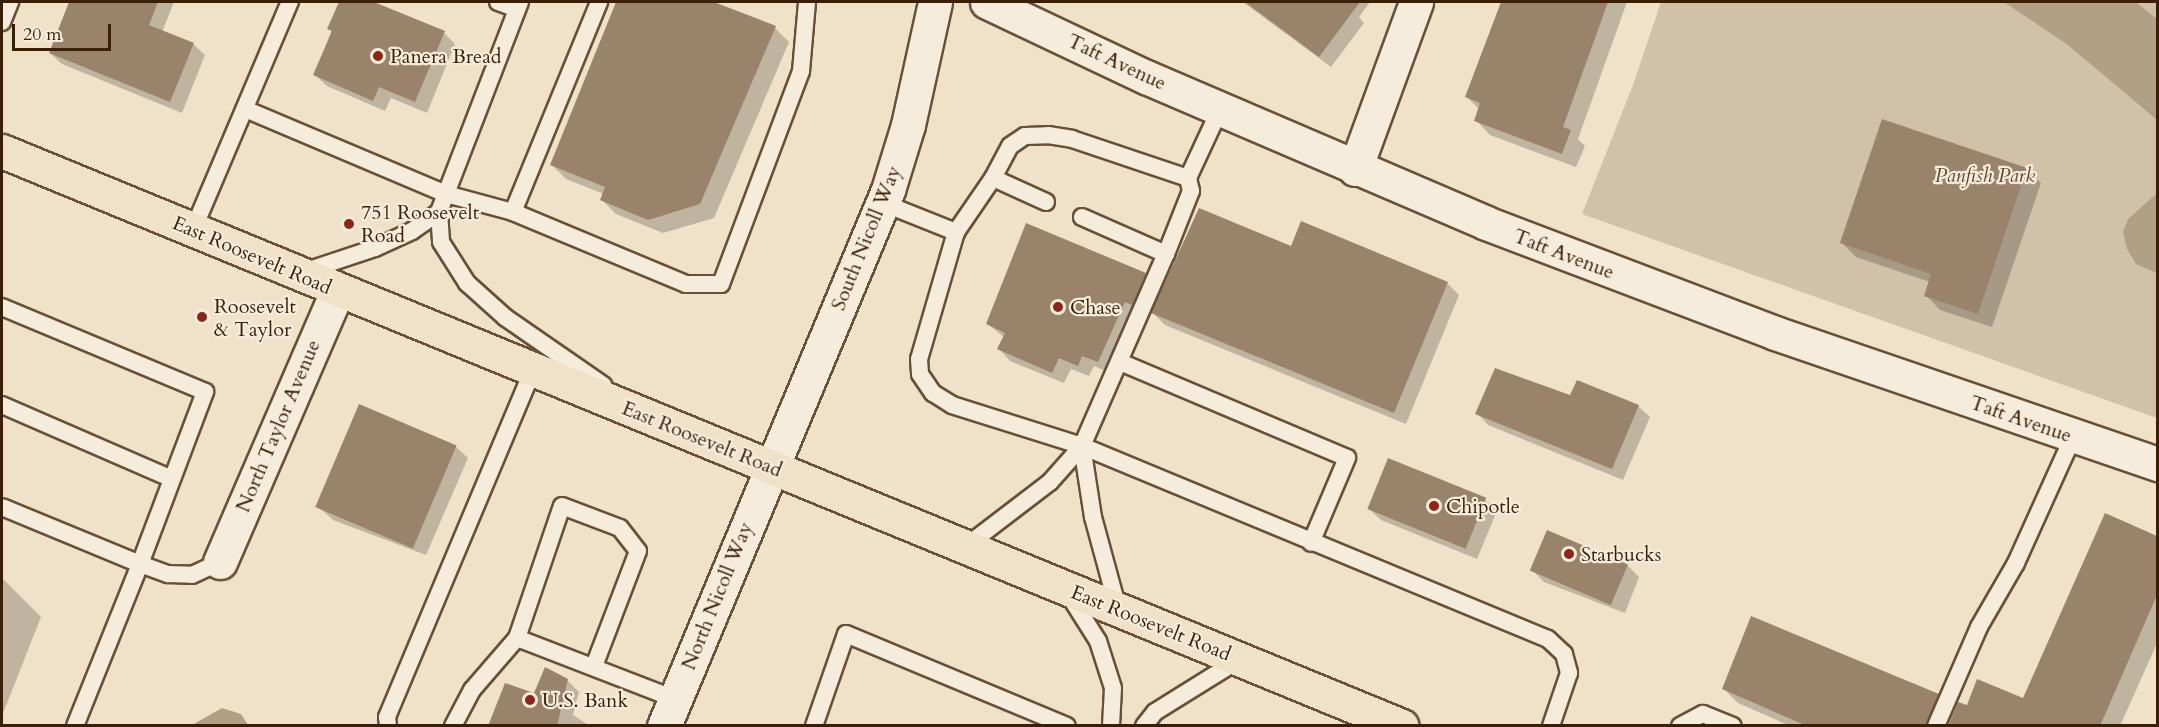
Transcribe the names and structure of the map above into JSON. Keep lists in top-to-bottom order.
{
  "streets": {
    "main road": ["East Roosevelt Road"],
    "street": [
      "Taft Avenue",
      "South Nicoll Way",
      "North Taylor Avenue",
      "North Nicoll Way"
    ]
  },
  "crossings": [
    ["South Nicoll Way", "East Roosevelt Road"],
    ["South Nicoll Way", "North Nicoll Way"],
    ["East Roosevelt Road", "North Taylor Avenue"],
    ["East Roosevelt Road", "North Nicoll Way"]
  ],
  "parks": ["Panfish Park"],
  "places": [
    "Panera Bread",
    "751 Roosevelt Road",
    "Chase",
    "Roosevelt & Taylor",
    "Chipotle",
    "Starbucks",
    "U.S. Bank"
  ],
  "scale_bar": "20 m"
}
